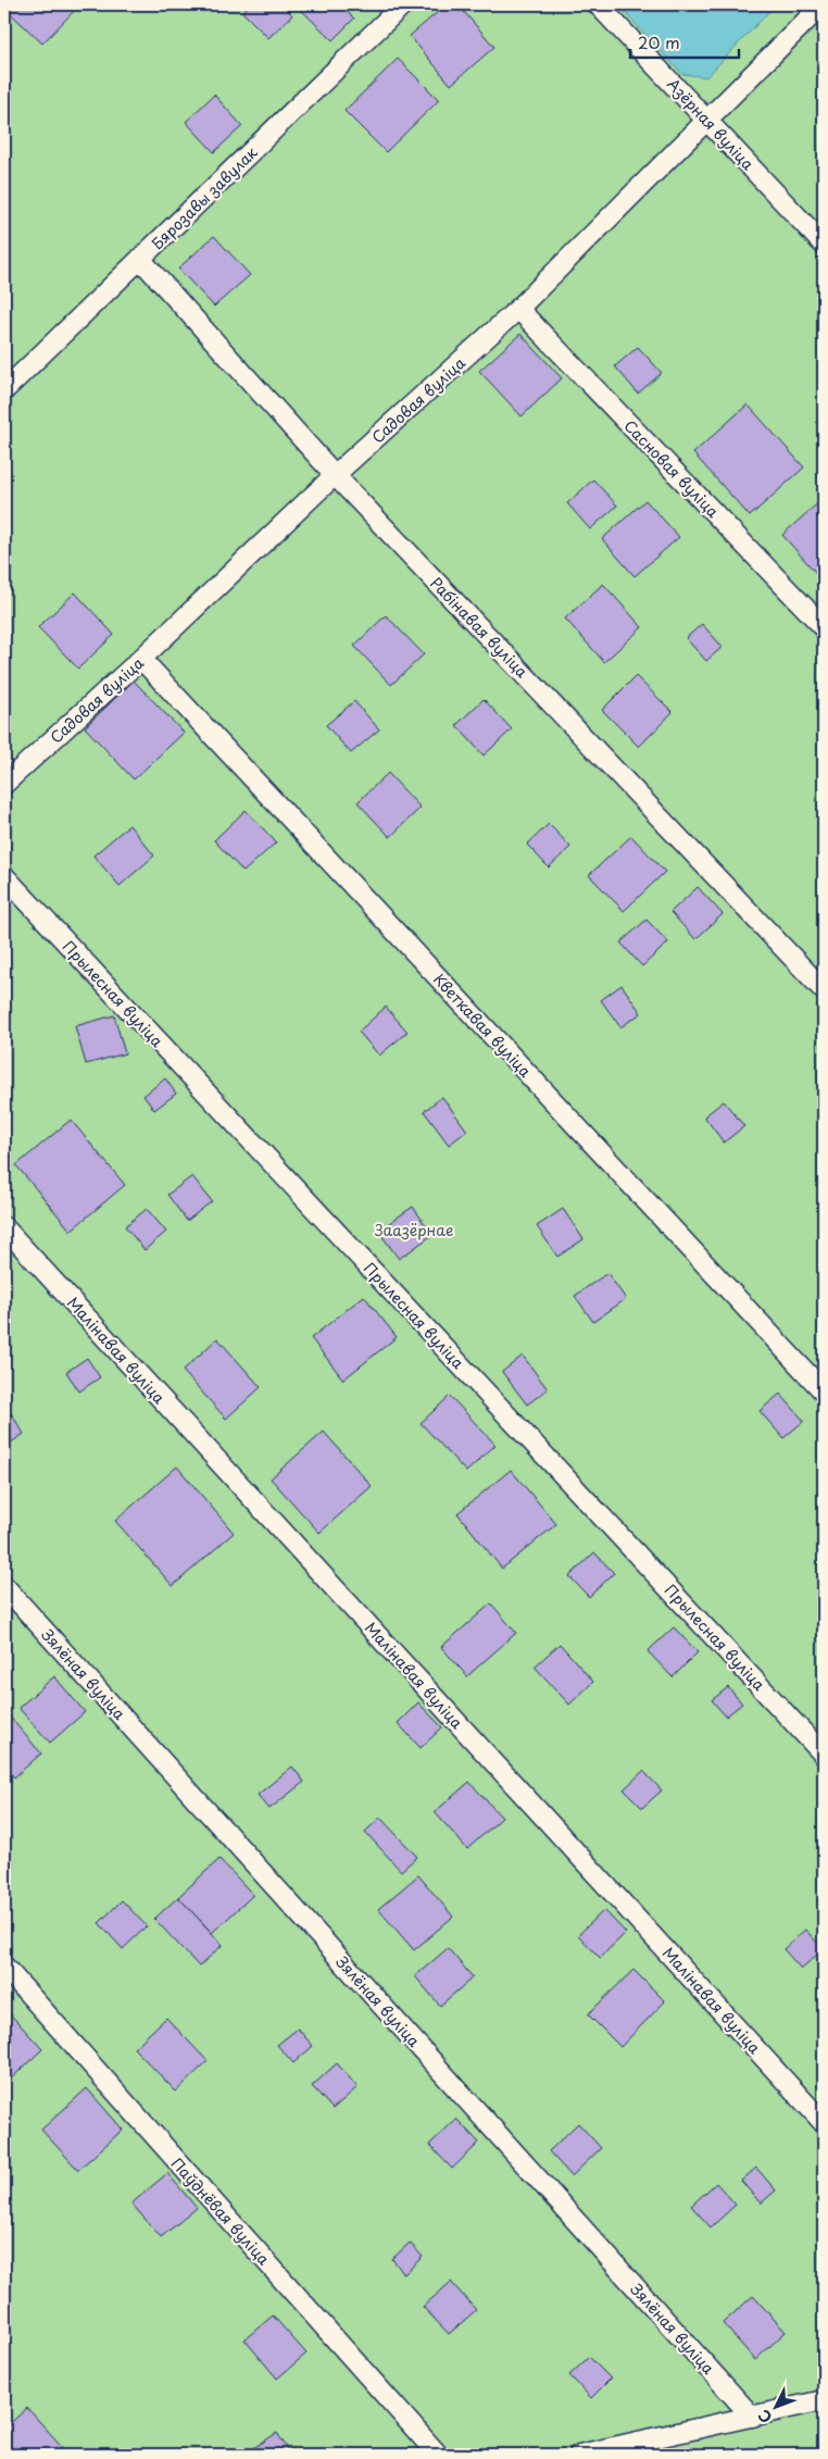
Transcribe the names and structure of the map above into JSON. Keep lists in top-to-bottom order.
{
  "streets": {
    "lane": [
      "Азёрная вуліца",
      "Бярозавы завулак",
      "Садовая вуліца",
      "Сасновая вуліца",
      "Рабінавая вуліца",
      "Прылесная вуліца",
      "Кветкавая вуліца",
      "Малінавая вуліца",
      "Зялёная вуліца",
      "Паўднёвая вуліца"
    ]
  },
  "crossings": [
    ["Азёрная вуліца", "Садовая вуліца"],
    ["Бярозавы завулак", "Рабінавая вуліца"],
    ["Садовая вуліца", "Сасновая вуліца"],
    ["Садовая вуліца", "Рабінавая вуліца"],
    ["Садовая вуліца", "Кветкавая вуліца"]
  ],
  "parks": ["Заазёрнае"],
  "scale_bar": "20 m",
  "north": "bottom left"
}
